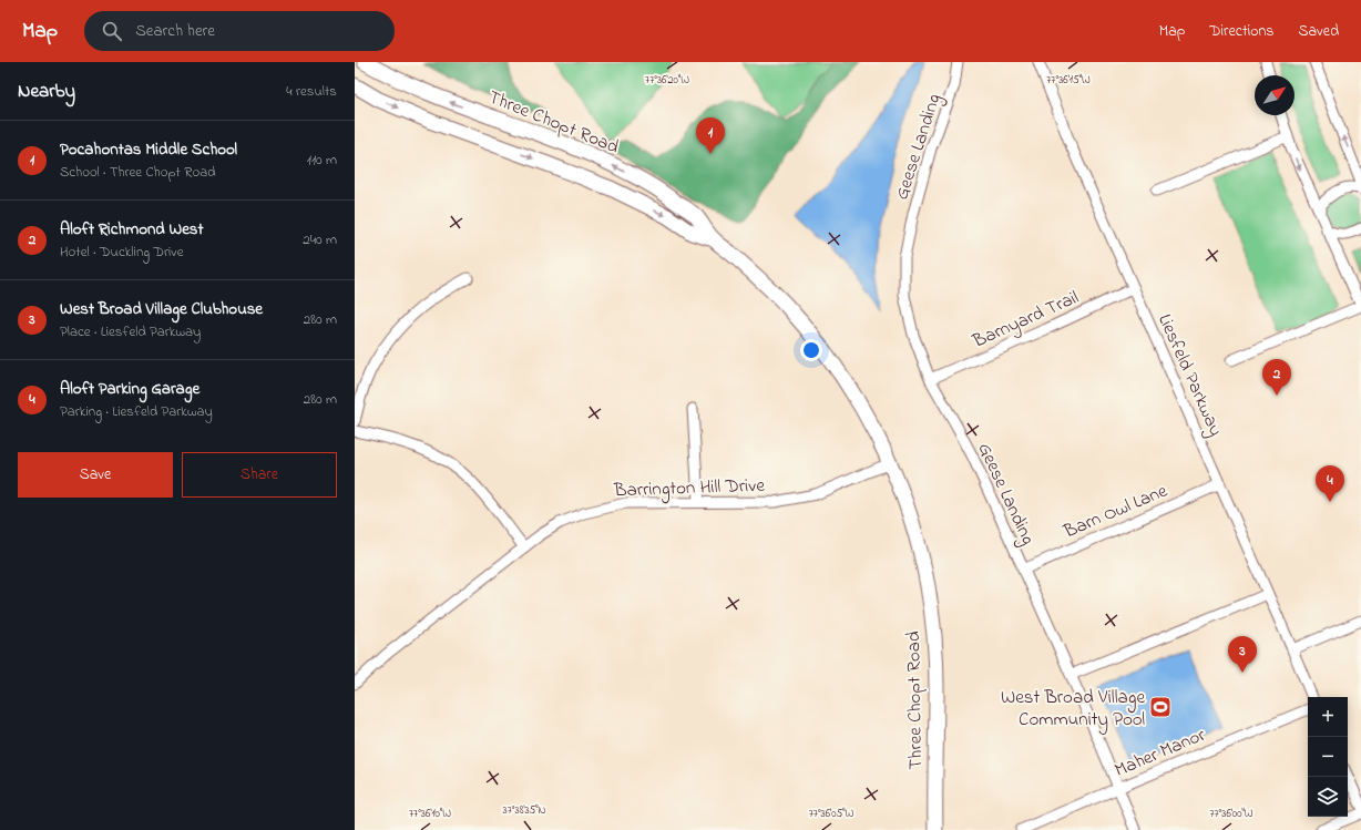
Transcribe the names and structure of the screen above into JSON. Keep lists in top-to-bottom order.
{
  "streets": {
    "main road": ["Three Chopt Road"],
    "street": [
      "Geese Landing",
      "Barnyard Trail",
      "Liesfeld Parkway",
      "Barrington Hill Drive",
      "Barn Owl Lane",
      "Maher Manor"
    ]
  },
  "crossings": [
    ["Three Chopt Road", "Barrington Hill Drive"],
    ["Geese Landing", "Barnyard Trail"],
    ["Geese Landing", "Barn Owl Lane"],
    ["Geese Landing", "Maher Manor"],
    ["Barnyard Trail", "Liesfeld Parkway"],
    ["Liesfeld Parkway", "Barn Owl Lane"]
  ],
  "places": {
    "sports": ["West Broad Village Community Pool"]
  },
  "north": "top right",
  "page": {
    "header": "Map",
    "search": "Search here",
    "nav": ["Map", "Directions", "Saved"],
    "heading": ["Nearby", "4 results"],
    "pins": [
      "1",
      "2",
      "4",
      "3"
    ],
    "list": [
      {
        "mark": "1",
        "name": "Pocahontas Middle School",
        "note": "School · Three Chopt Road",
        "value": "110 m"
      },
      {
        "mark": "2",
        "name": "Aloft Richmond West",
        "note": "Hotel · Duckling Drive",
        "value": "240 m"
      },
      {
        "mark": "3",
        "name": "West Broad Village Clubhouse",
        "note": "Place · Liesfeld Parkway",
        "value": "280 m"
      },
      {
        "mark": "4",
        "name": "Aloft Parking Garage",
        "note": "Parking · Liesfeld Parkway",
        "value": "280 m"
      }
    ],
    "buttons": ["Save", "Share"],
    "map_buttons": ["+", "−"]
  },
  "coordinates": [
    "77°36'20\"W",
    "77°36'15\"W",
    "37°38'35\"N",
    "77°36'10\"W",
    "77°36'05\"W",
    "77°36'00\"W"
  ]
}
